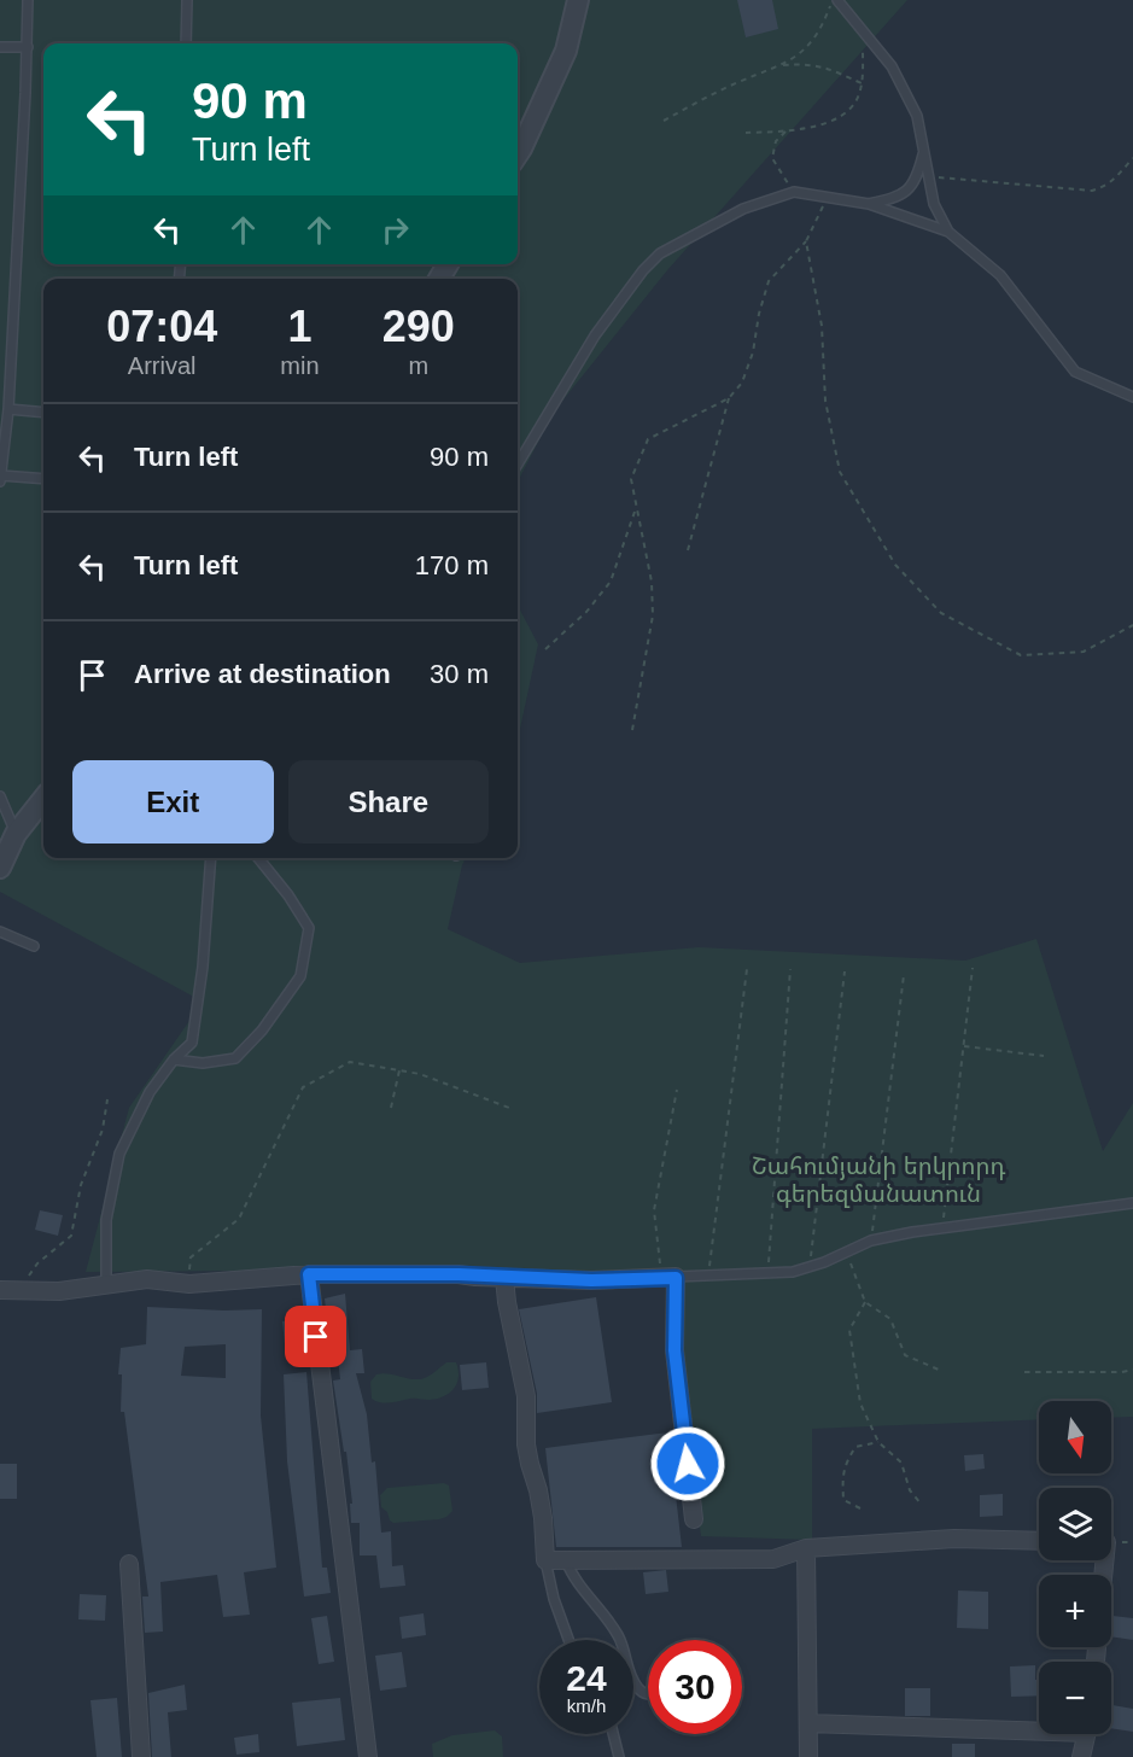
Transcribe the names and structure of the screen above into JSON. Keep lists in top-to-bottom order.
{
  "parks": ["Շահումյանի երկրորդ գերեզմանատուն"],
  "north": "bottom",
  "page": {
    "turn": ["90 m", "Turn left"],
    "eta": [
      "07:04",
      "Arrival",
      "1",
      "min",
      "290",
      "m"
    ],
    "list": [
      {
        "name": "Turn left",
        "value": "90 m"
      },
      {
        "name": "Turn left",
        "value": "170 m"
      },
      {
        "name": "Arrive at destination",
        "value": "30 m"
      }
    ],
    "buttons": ["Exit", "Share"],
    "map_buttons": ["+", "−"],
    "speed": "24 km/h",
    "limit": "30"
  }
}
